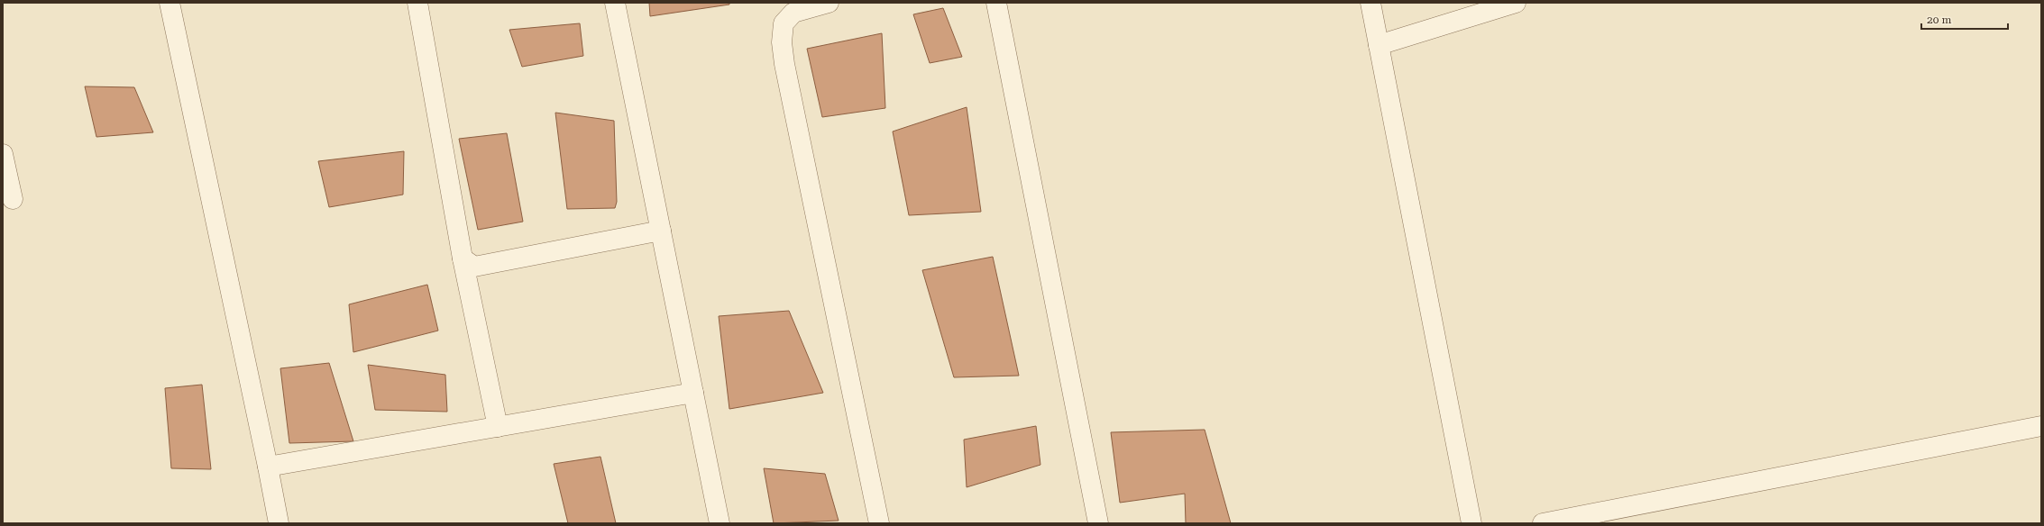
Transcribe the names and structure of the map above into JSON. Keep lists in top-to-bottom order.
{
  "scale_bar": "20 m"
}
